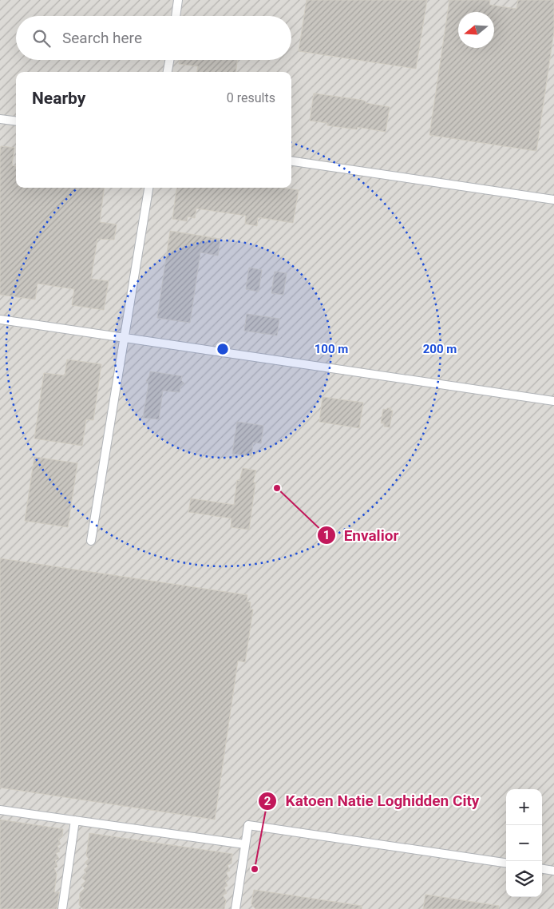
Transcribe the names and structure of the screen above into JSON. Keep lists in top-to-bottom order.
{
  "places": ["Envalior", "Katoen Natie Loghidden City"],
  "north": "left",
  "page": {
    "search": "Search here",
    "heading": ["Nearby", "0 results"],
    "map_buttons": ["+", "−"]
  },
  "rings": ["100 m", "200 m"]
}
